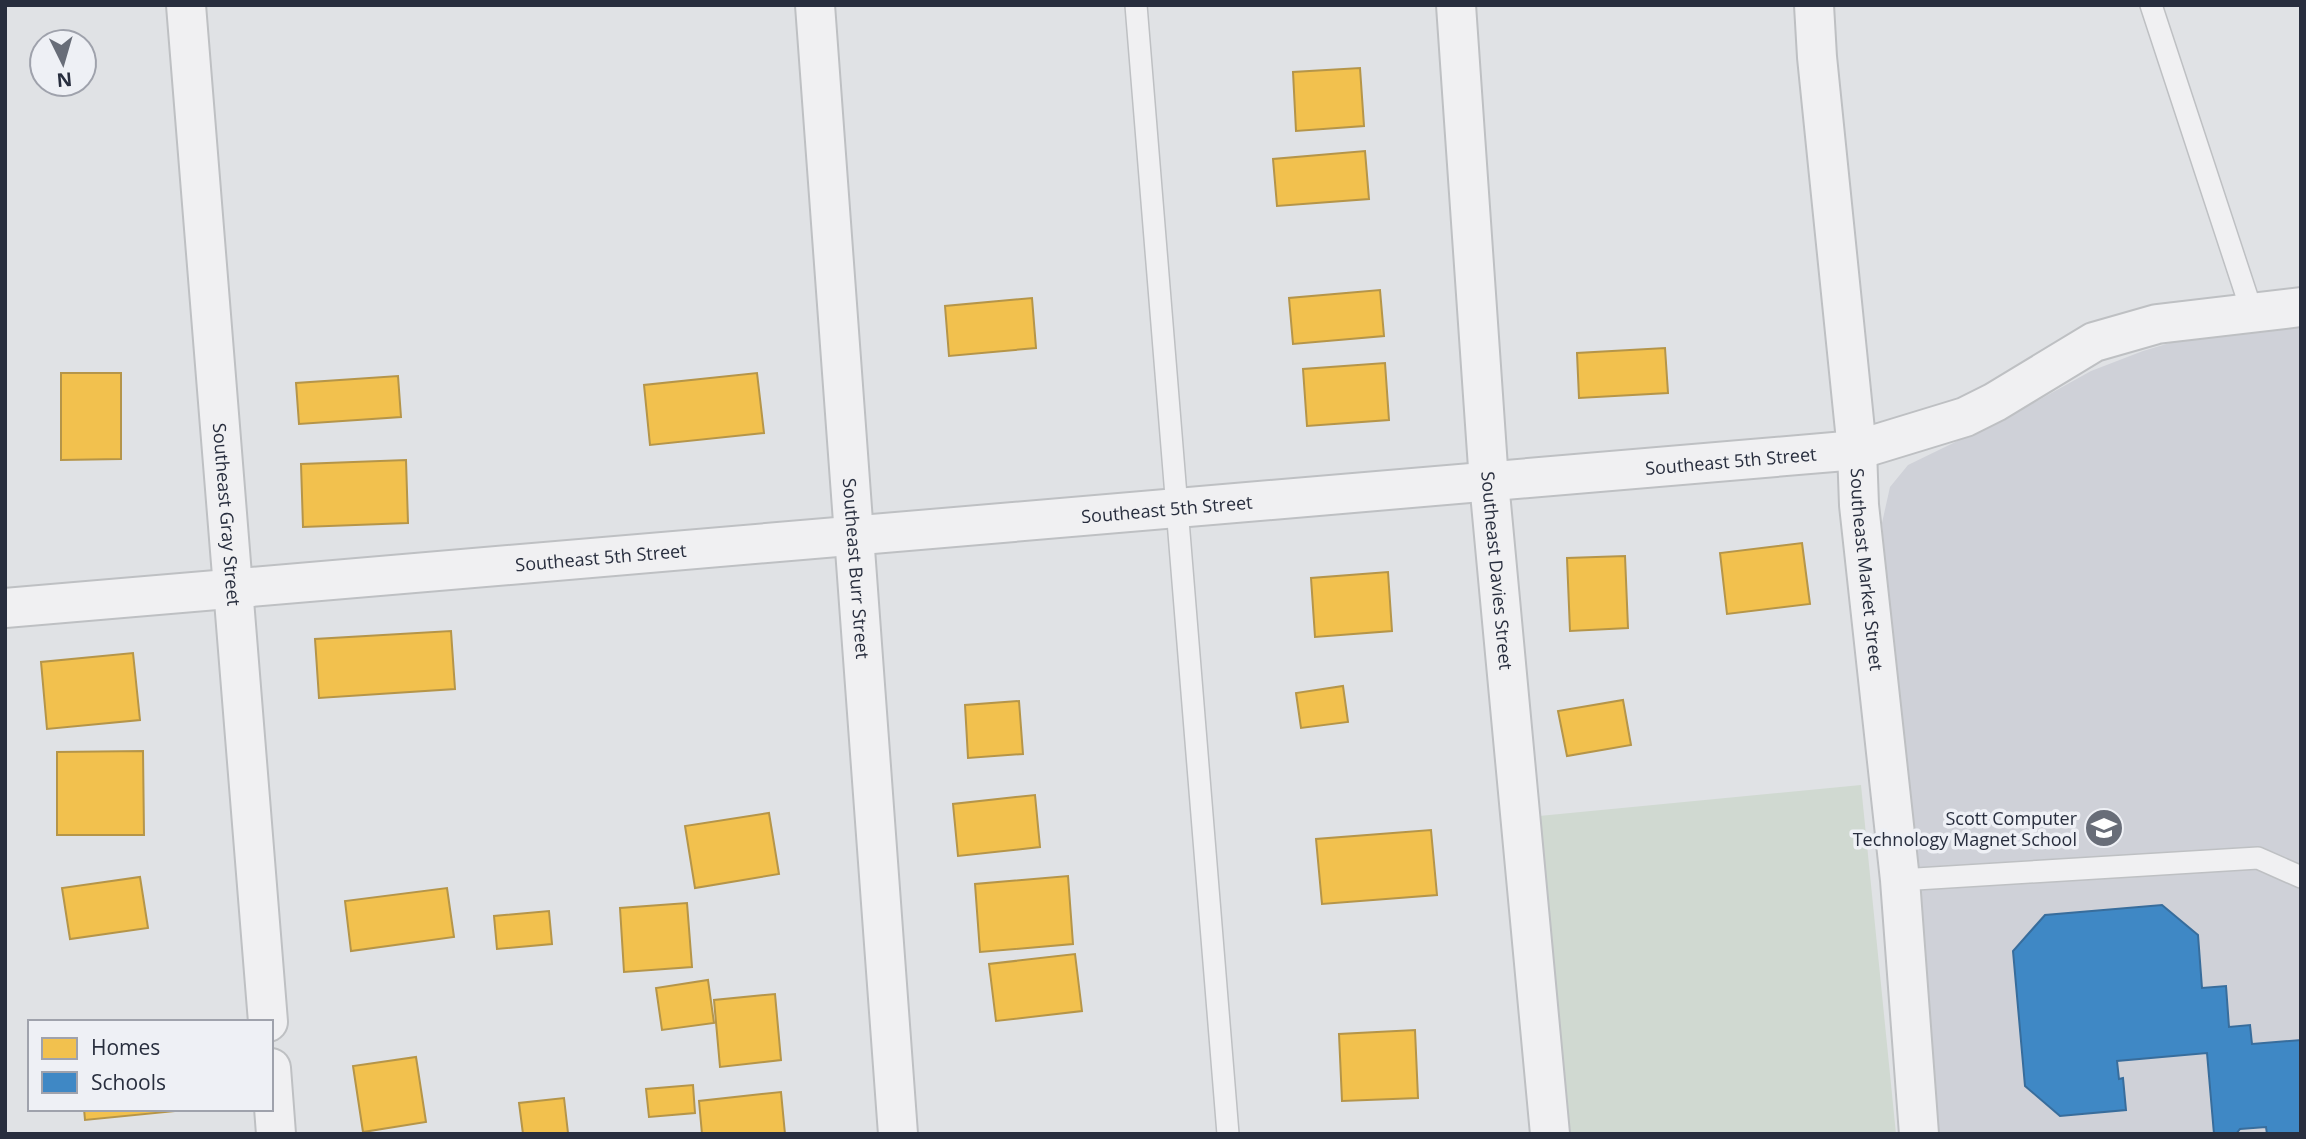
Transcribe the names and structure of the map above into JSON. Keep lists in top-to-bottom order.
{
  "streets": {
    "street": [
      "Southeast 5th Street",
      "Southeast Gray Street",
      "Southeast Burr Street",
      "Southeast Market Street",
      "Southeast Davies Street"
    ]
  },
  "crossings": [
    ["Southeast 5th Street", "Southeast Gray Street"],
    ["Southeast 5th Street", "Southeast Burr Street"],
    ["Southeast 5th Street", "Southeast Market Street"],
    ["Southeast 5th Street", "Southeast Davies Street"]
  ],
  "places": {
    "school or university": ["Scott Computer Technology Magnet School"]
  },
  "legend": ["Homes", "Schools"],
  "north": "bottom"
}
